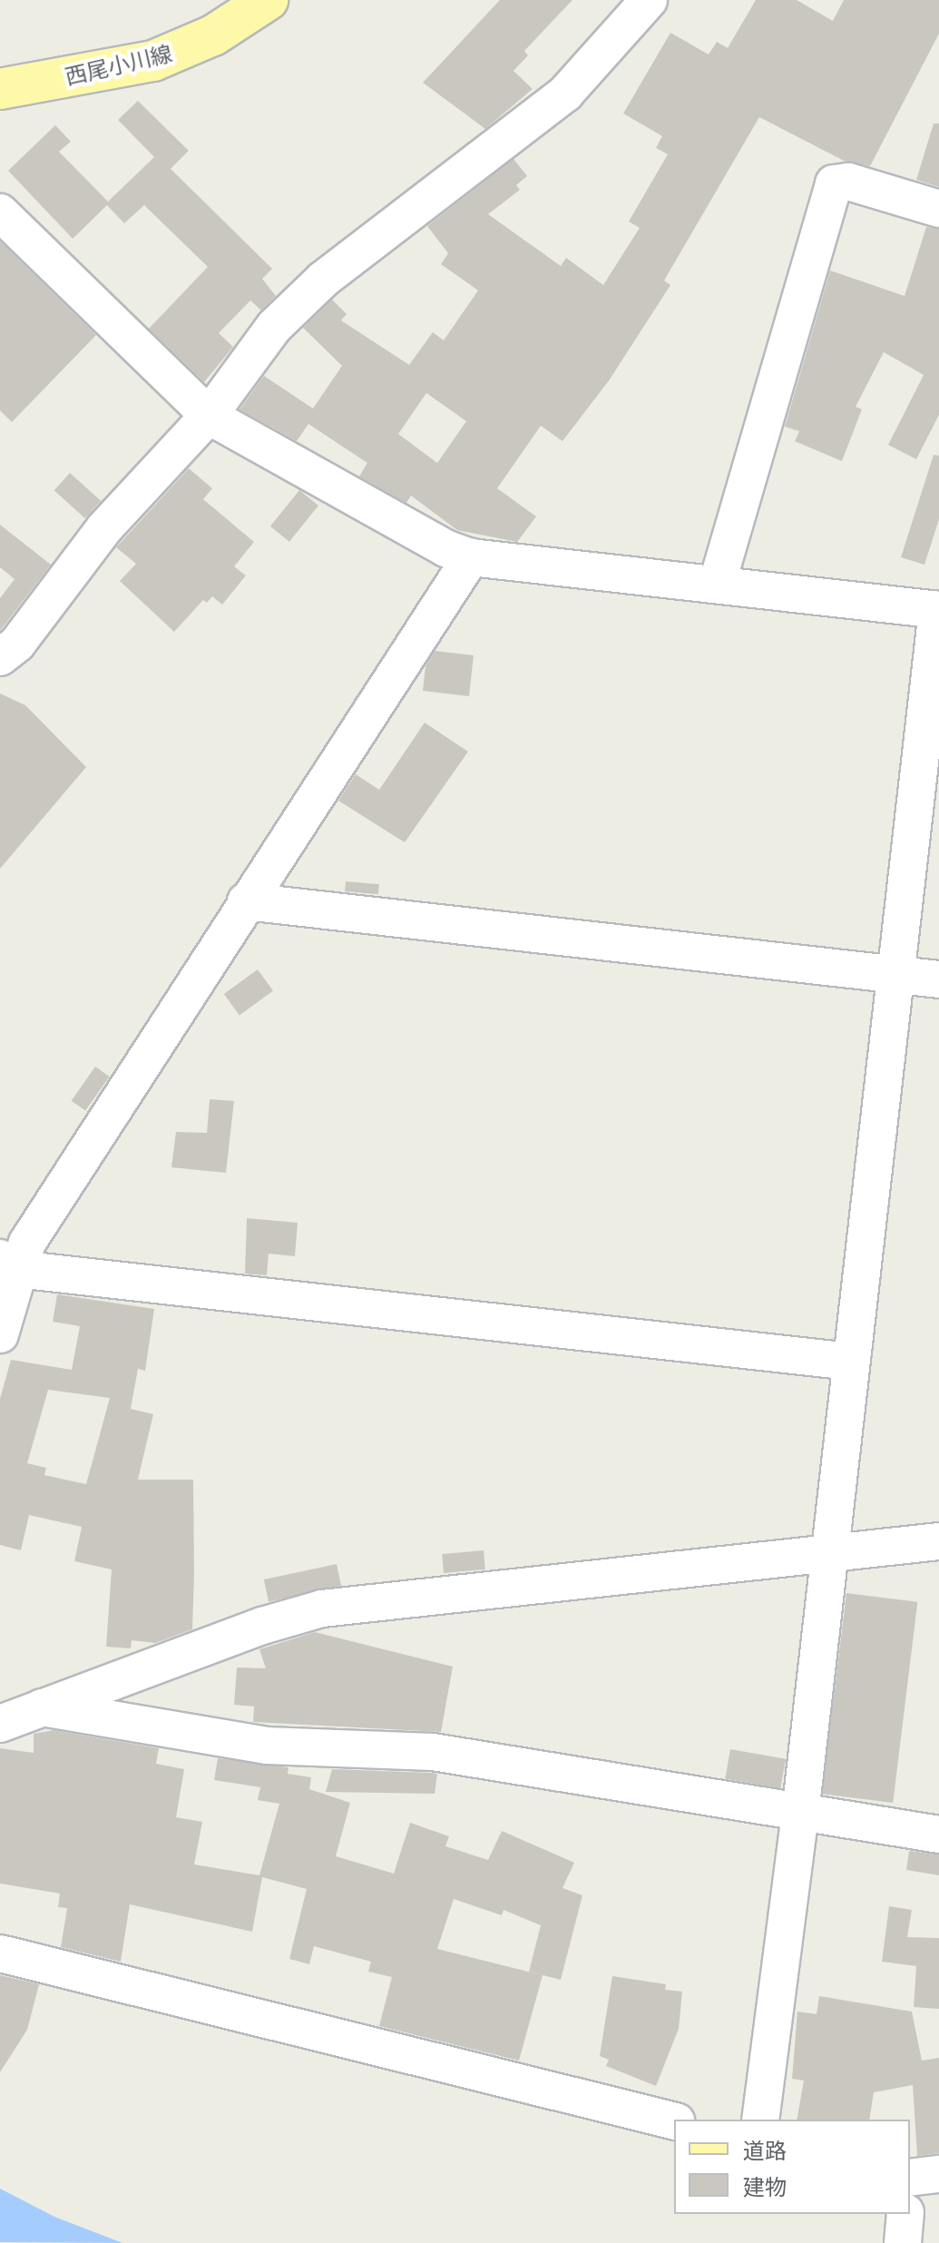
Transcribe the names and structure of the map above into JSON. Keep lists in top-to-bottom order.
{
  "streets": {
    "main road": ["西尾小川線"]
  },
  "legend": ["道路", "建物"]
}
